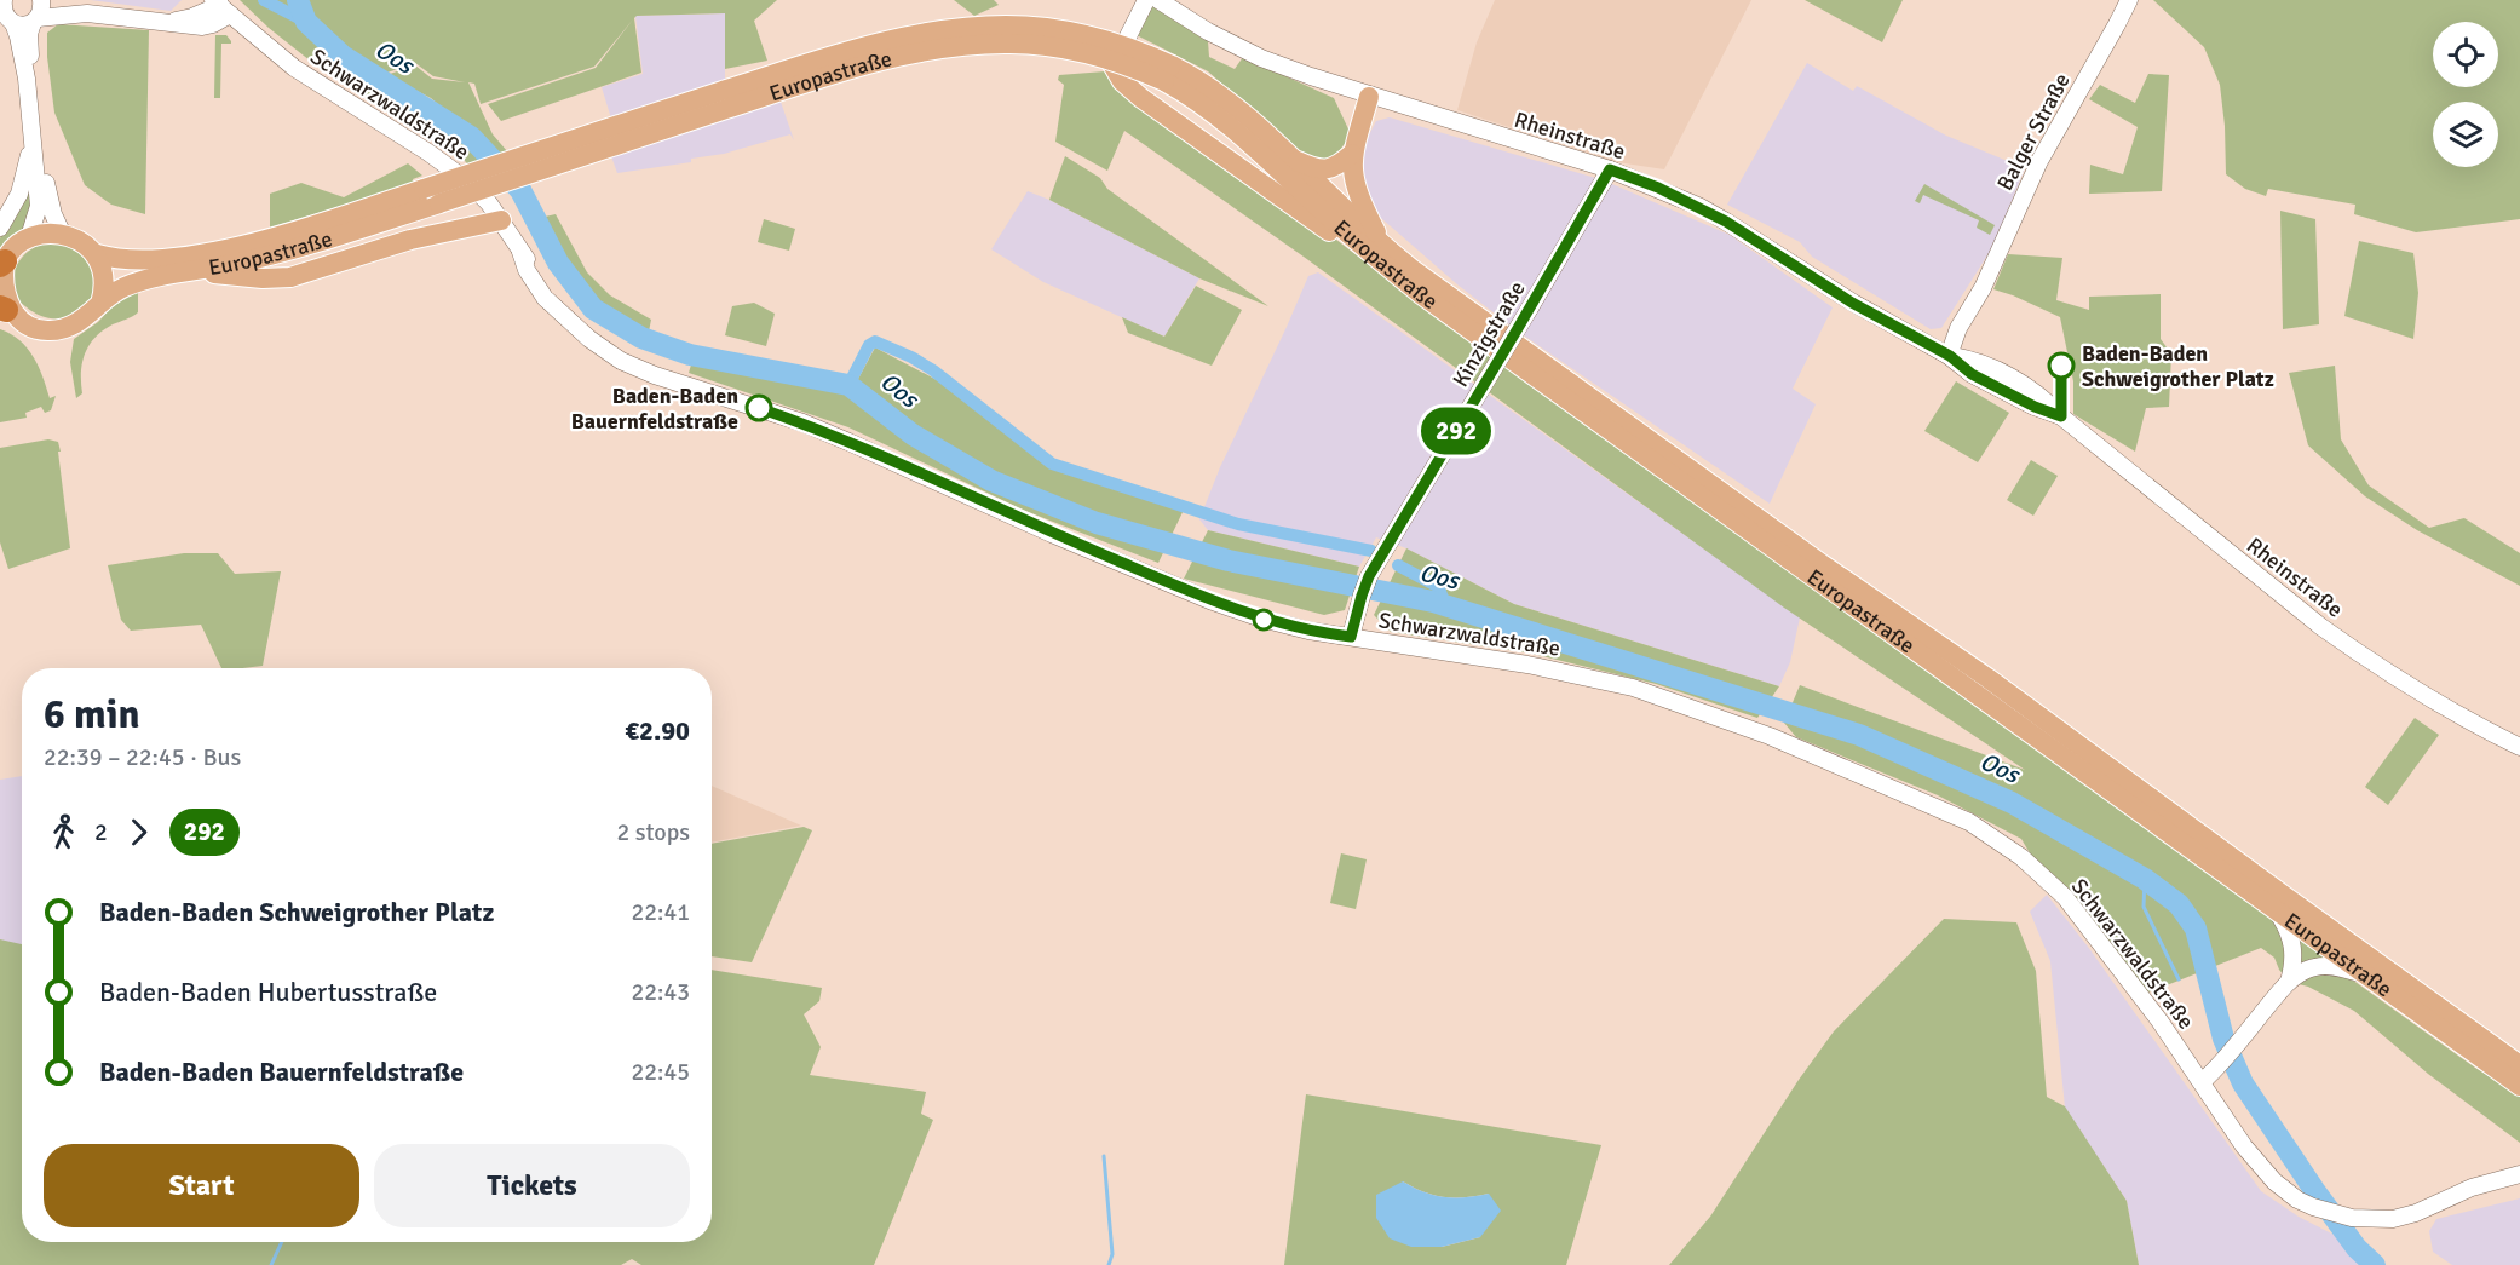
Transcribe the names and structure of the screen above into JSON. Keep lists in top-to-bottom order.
{
  "streets": {
    "main road": ["Europastraße"],
    "street": [
      "Schwarzwaldstraße",
      "Balger Straße",
      "Rheinstraße",
      "Kinzigstraße"
    ]
  },
  "crossings": [
    ["Schwarzwaldstraße", "Kinzigstraße"],
    ["Balger Straße", "Rheinstraße"],
    ["Rheinstraße", "Kinzigstraße"]
  ],
  "water": ["Oos"],
  "places": ["Baden-Baden Schweigrother Platz", "Baden-Baden Bauernfeldstraße"],
  "lines": ["bus line 292"],
  "page": {
    "on_map": "292",
    "heading": ["6 min", "22:39 – 22:45 · Bus", "€2.90"],
    "legs": ["2", "292", "2 stops"],
    "list": [
      {
        "name": "Baden-Baden Schweigrother Platz",
        "value": "22:41"
      },
      {
        "name": "Baden-Baden Hubertusstraße",
        "value": "22:43"
      },
      {
        "name": "Baden-Baden Bauernfeldstraße",
        "value": "22:45"
      }
    ],
    "buttons": ["Start", "Tickets"]
  }
}
